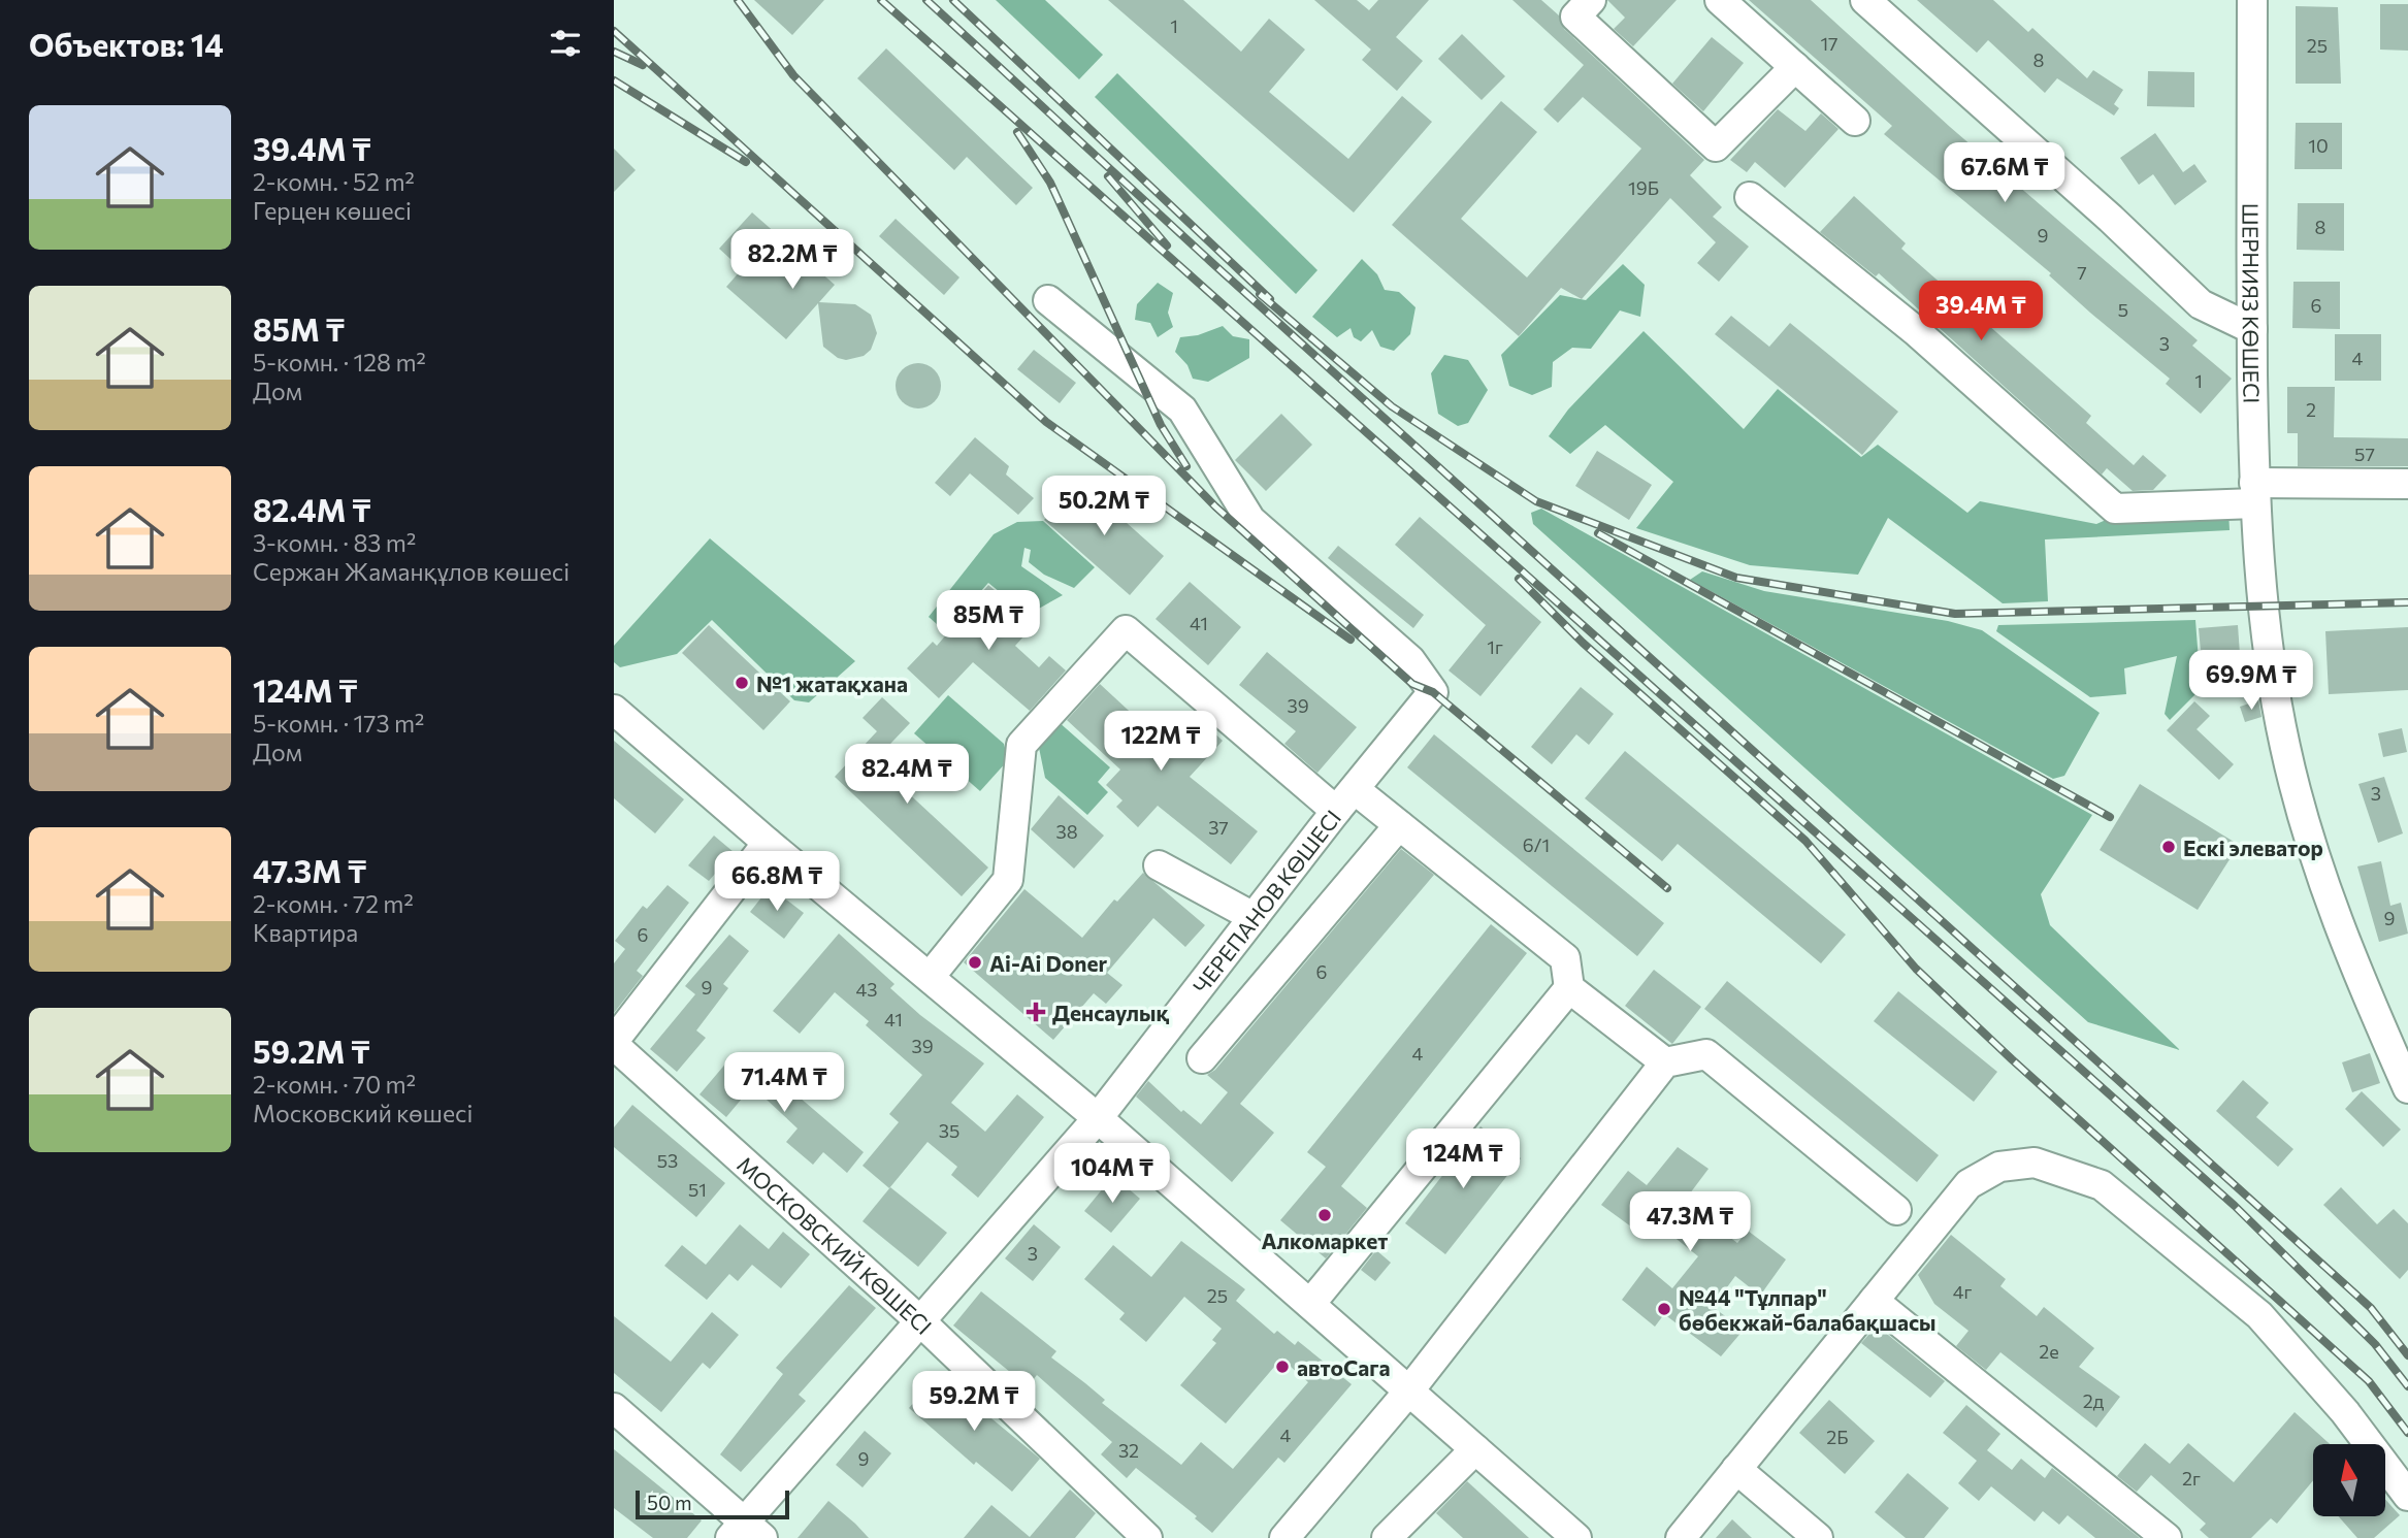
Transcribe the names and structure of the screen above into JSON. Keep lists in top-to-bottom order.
{
  "streets": {
    "street": ["ШЕРНИЯЗ КӨШЕСІ", "ЧЕРЕПАНОВ КӨШЕСІ", "МОСКОВСКИЙ КӨШЕСІ"]
  },
  "crossings": [
    ["ЧЕРЕПАНОВ КӨШЕСІ", "МОСКОВСКИЙ КӨШЕСІ"]
  ],
  "places": {
    "other": [
      "№1 жатақхана",
      "Ескі элеватор",
      "Ai-Ai Doner",
      "Алкомаркет",
      "№44 \"Тұлпар\" бөбекжай-балабақшасы",
      "автоСага"
    ],
    "health": ["Денсаулық"]
  },
  "house_numbers": [
    "1",
    "17",
    "25",
    "8",
    "10",
    "19Б",
    "8",
    "9",
    "7",
    "6",
    "5",
    "3",
    "4",
    "1",
    "2",
    "57",
    "41",
    "1г",
    "39",
    "3",
    "37",
    "38",
    "6/1",
    "9",
    "6",
    "6",
    "9",
    "43",
    "41",
    "39",
    "4",
    "35",
    "53",
    "51",
    "3",
    "4г",
    "25",
    "2е",
    "2д",
    "4",
    "2Б",
    "32",
    "9",
    "2г"
  ],
  "scale_bar": "50 m",
  "north": "top",
  "page": {
    "heading": "Объектов: 14",
    "list": [
      {
        "name": "39.4M ₸",
        "note": "2-комн. · 52 m² · Герцен көшесі"
      },
      {
        "name": "85M ₸",
        "note": "5-комн. · 128 m² · Дом"
      },
      {
        "name": "82.4M ₸",
        "note": "3-комн. · 83 m² · Сержан Жаманқұлов көшесі"
      },
      {
        "name": "124M ₸",
        "note": "5-комн. · 173 m² · Дом"
      },
      {
        "name": "47.3M ₸",
        "note": "2-комн. · 72 m² · Квартира"
      },
      {
        "name": "59.2M ₸",
        "note": "2-комн. · 70 m² · Московский көшесі"
      }
    ],
    "price": [
      "67.6M ₸",
      "82.2M ₸",
      "39.4M ₸",
      "50.2M ₸",
      "85M ₸",
      "69.9M ₸",
      "122M ₸",
      "82.4M ₸",
      "66.8M ₸",
      "71.4M ₸",
      "124M ₸",
      "104M ₸",
      "47.3M ₸",
      "59.2M ₸"
    ],
    "scale": "50 m"
  }
}
